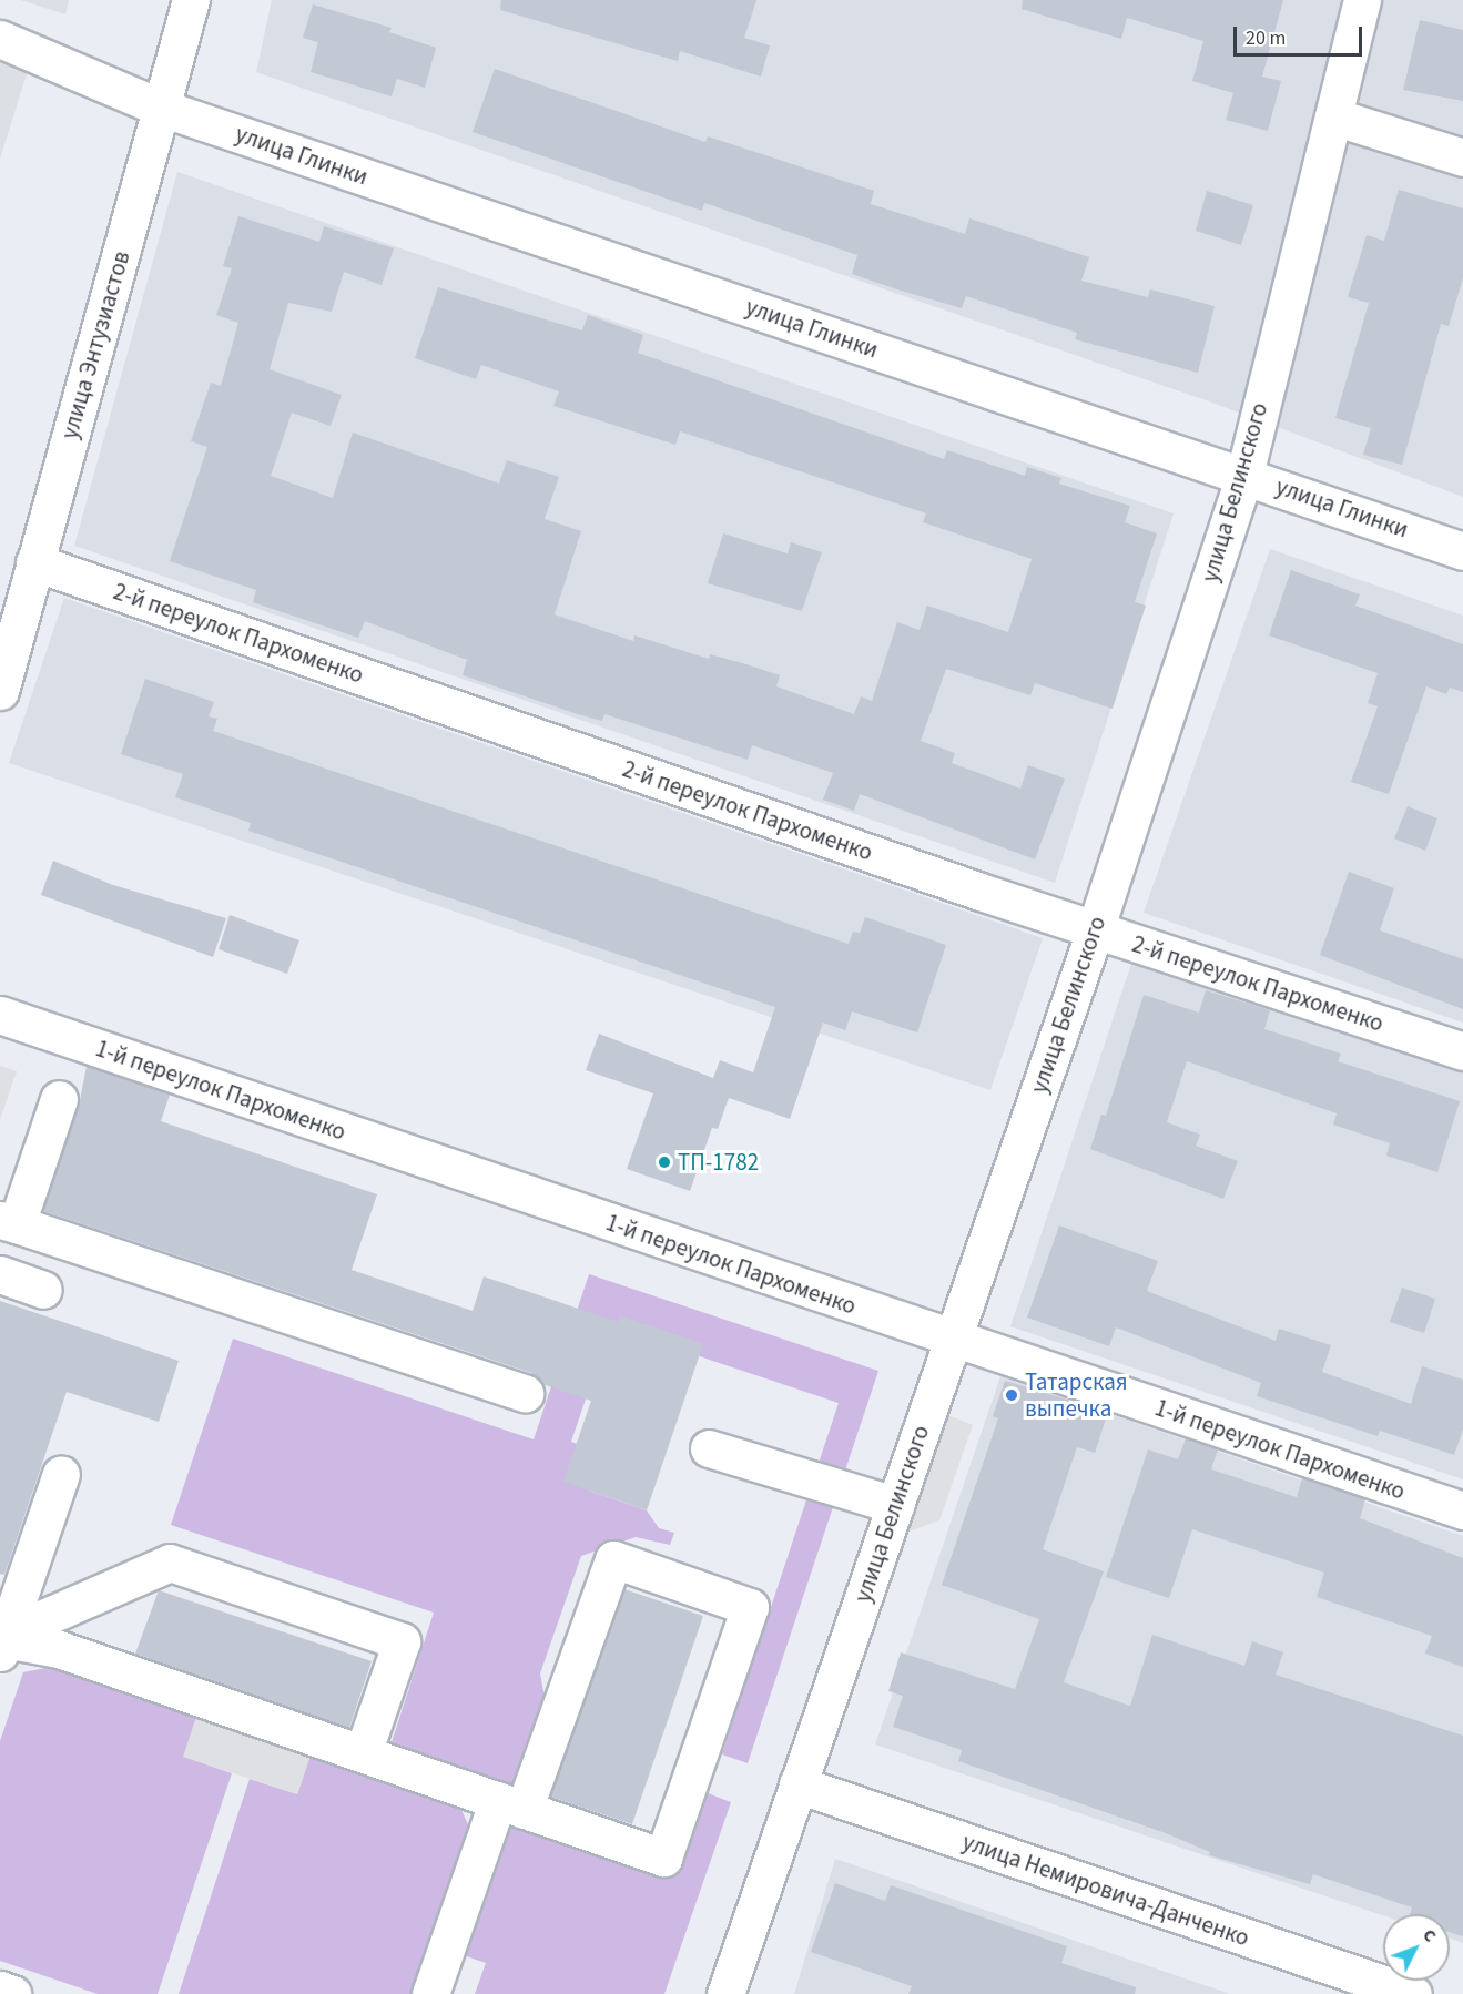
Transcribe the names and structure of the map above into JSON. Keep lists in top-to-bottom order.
{
  "streets": {
    "street": [
      "улица Глинки",
      "улица Энтузиастов",
      "улица Белинского",
      "2-й переулок Пархоменко",
      "1-й переулок Пархоменко",
      "улица Немировича-Данченко"
    ]
  },
  "crossings": [
    ["улица Глинки", "улица Энтузиастов"],
    ["улица Глинки", "улица Белинского"],
    ["улица Энтузиастов", "2-й переулок Пархоменко"],
    ["улица Белинского", "2-й переулок Пархоменко"],
    ["улица Белинского", "1-й переулок Пархоменко"],
    ["улица Белинского", "улица Немировича-Данченко"]
  ],
  "places": ["ТП-1782", "Татарская выпечка"],
  "scale_bar": "20 m",
  "north": "top right"
}
